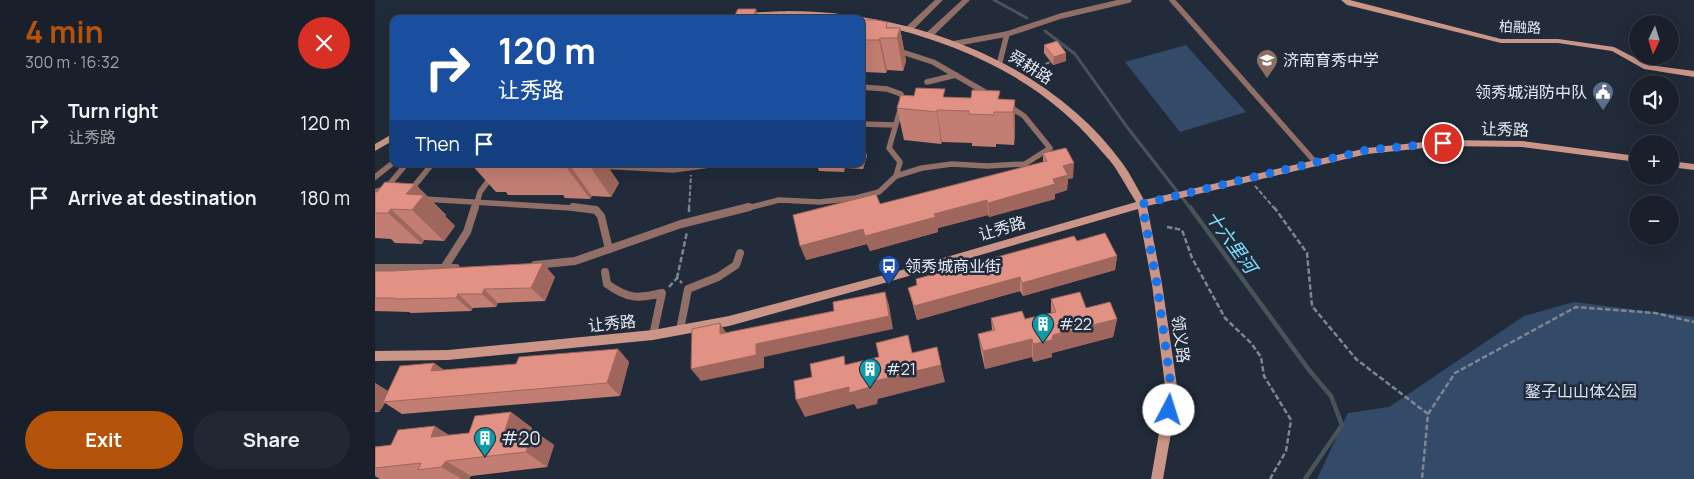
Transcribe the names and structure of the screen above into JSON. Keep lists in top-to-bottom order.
{
  "streets": {
    "street": [
      "柏融路",
      "舜耕路",
      "让秀路",
      "领义路"
    ]
  },
  "crossings": [
    ["舜耕路", "让秀路"],
    ["舜耕路", "领义路"],
    ["让秀路", "领义路"]
  ],
  "water": ["十六里河"],
  "parks": ["鏊子山山体公园"],
  "places": {
    "school or university": ["济南育秀中学"],
    "public building": ["领秀城消防中队"],
    "bus stop": ["领秀城商业街"],
    "building": ["#22", "#21", "#20"]
  },
  "north": "bottom",
  "page": {
    "heading": ["4 min", "300 m · 16:32"],
    "map_buttons": ["+", "−"],
    "turn": ["120 m", "让秀路"],
    "list": [
      {
        "name": "Turn right",
        "note": "让秀路",
        "value": "120 m"
      },
      {
        "name": "Arrive at destination",
        "value": "180 m"
      }
    ],
    "then": "Then",
    "buttons": ["Exit", "Share"]
  }
}
